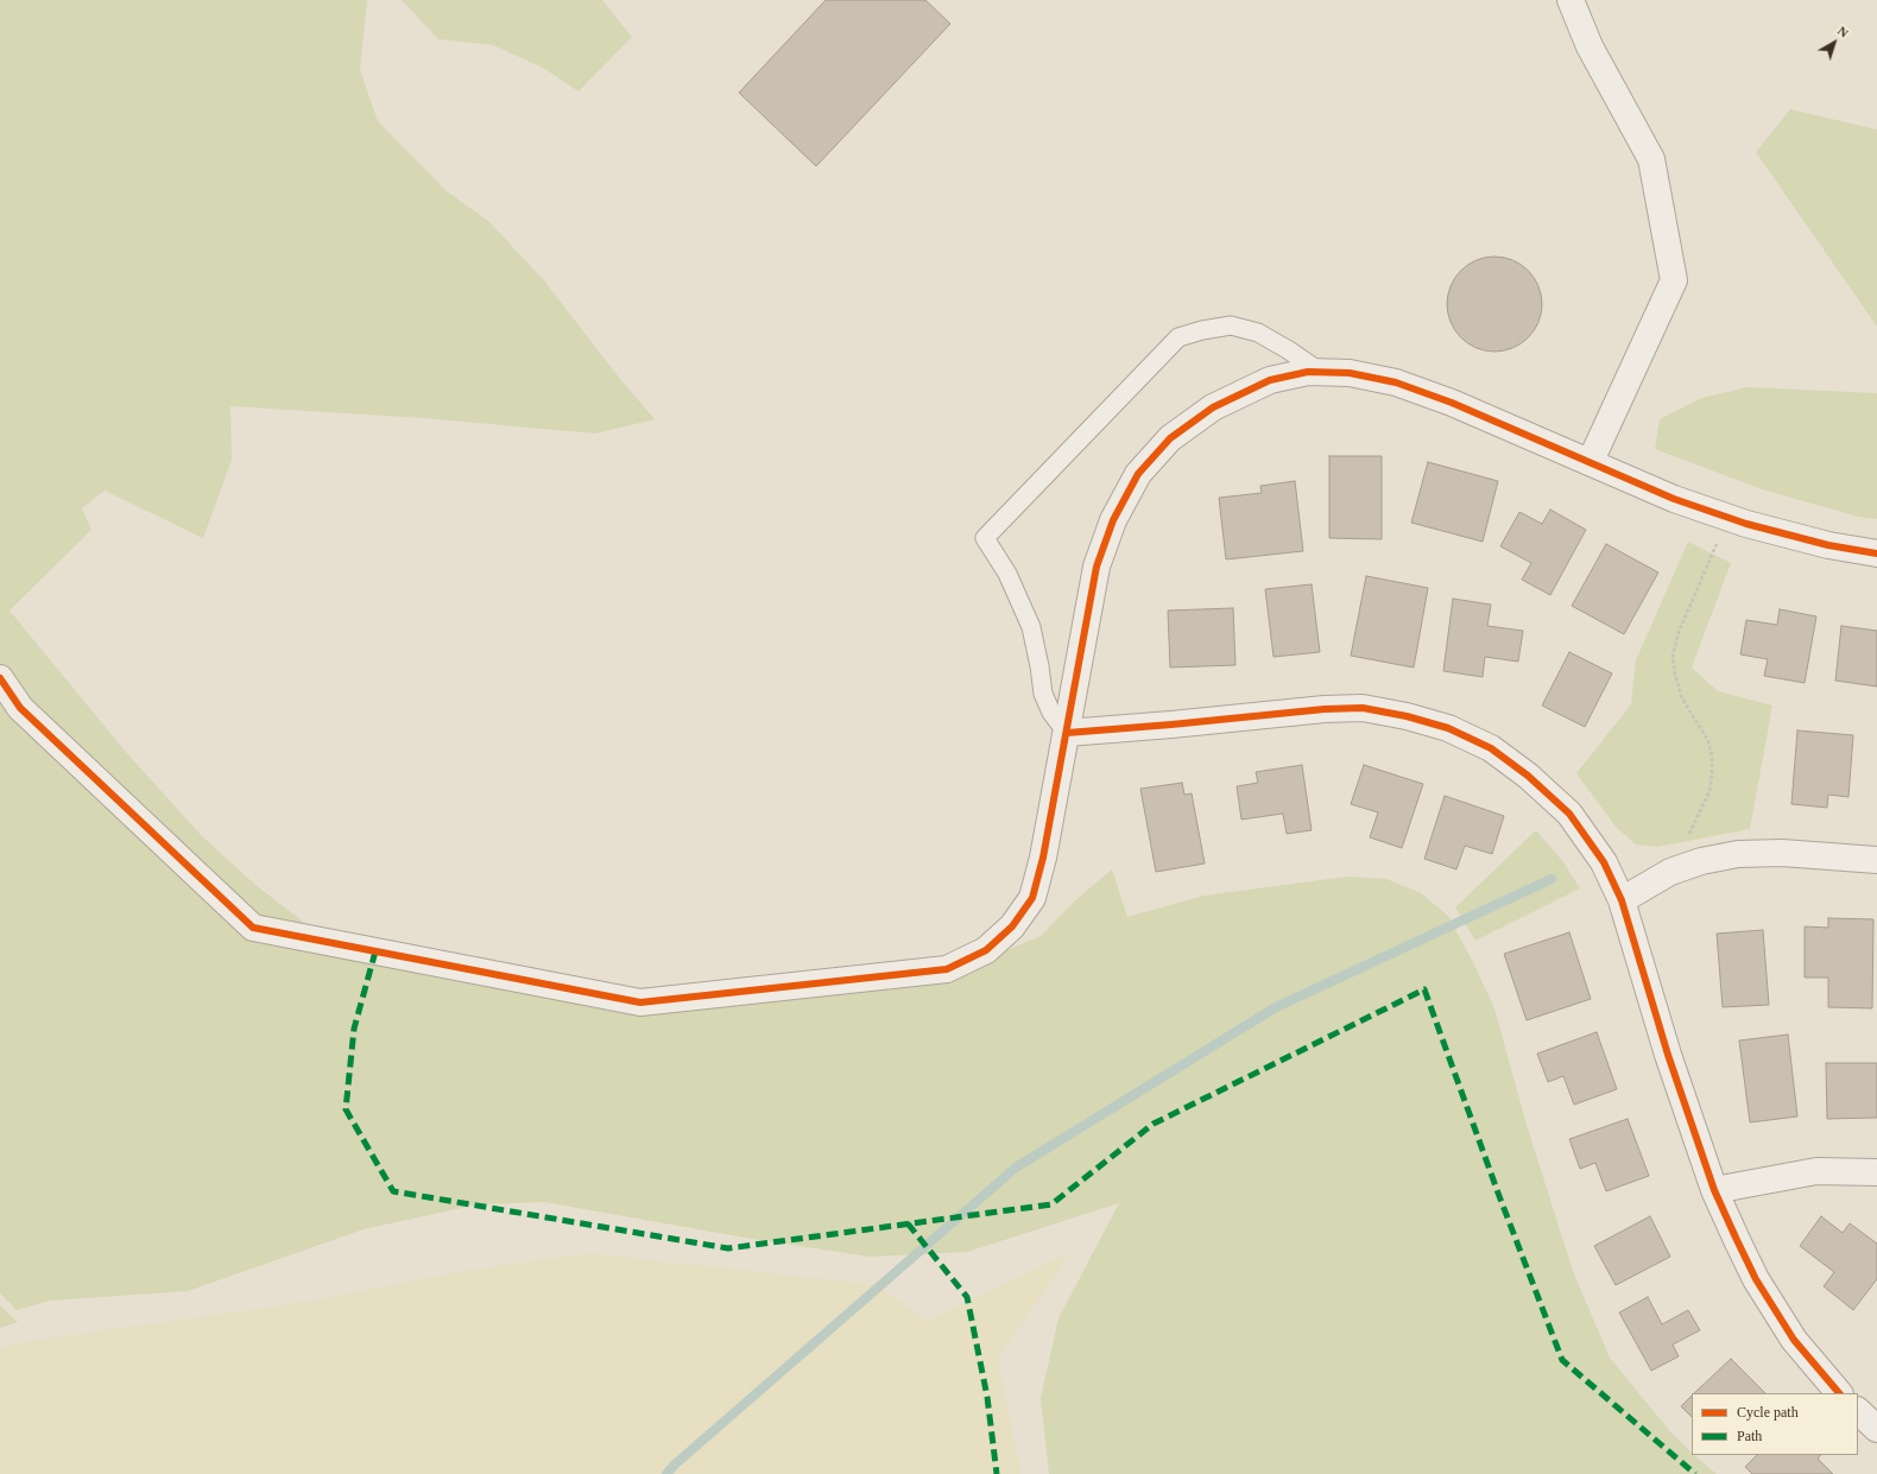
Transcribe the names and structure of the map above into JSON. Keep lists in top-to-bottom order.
{
  "legend": ["Cycle path", "Path"],
  "north": "top right"
}
